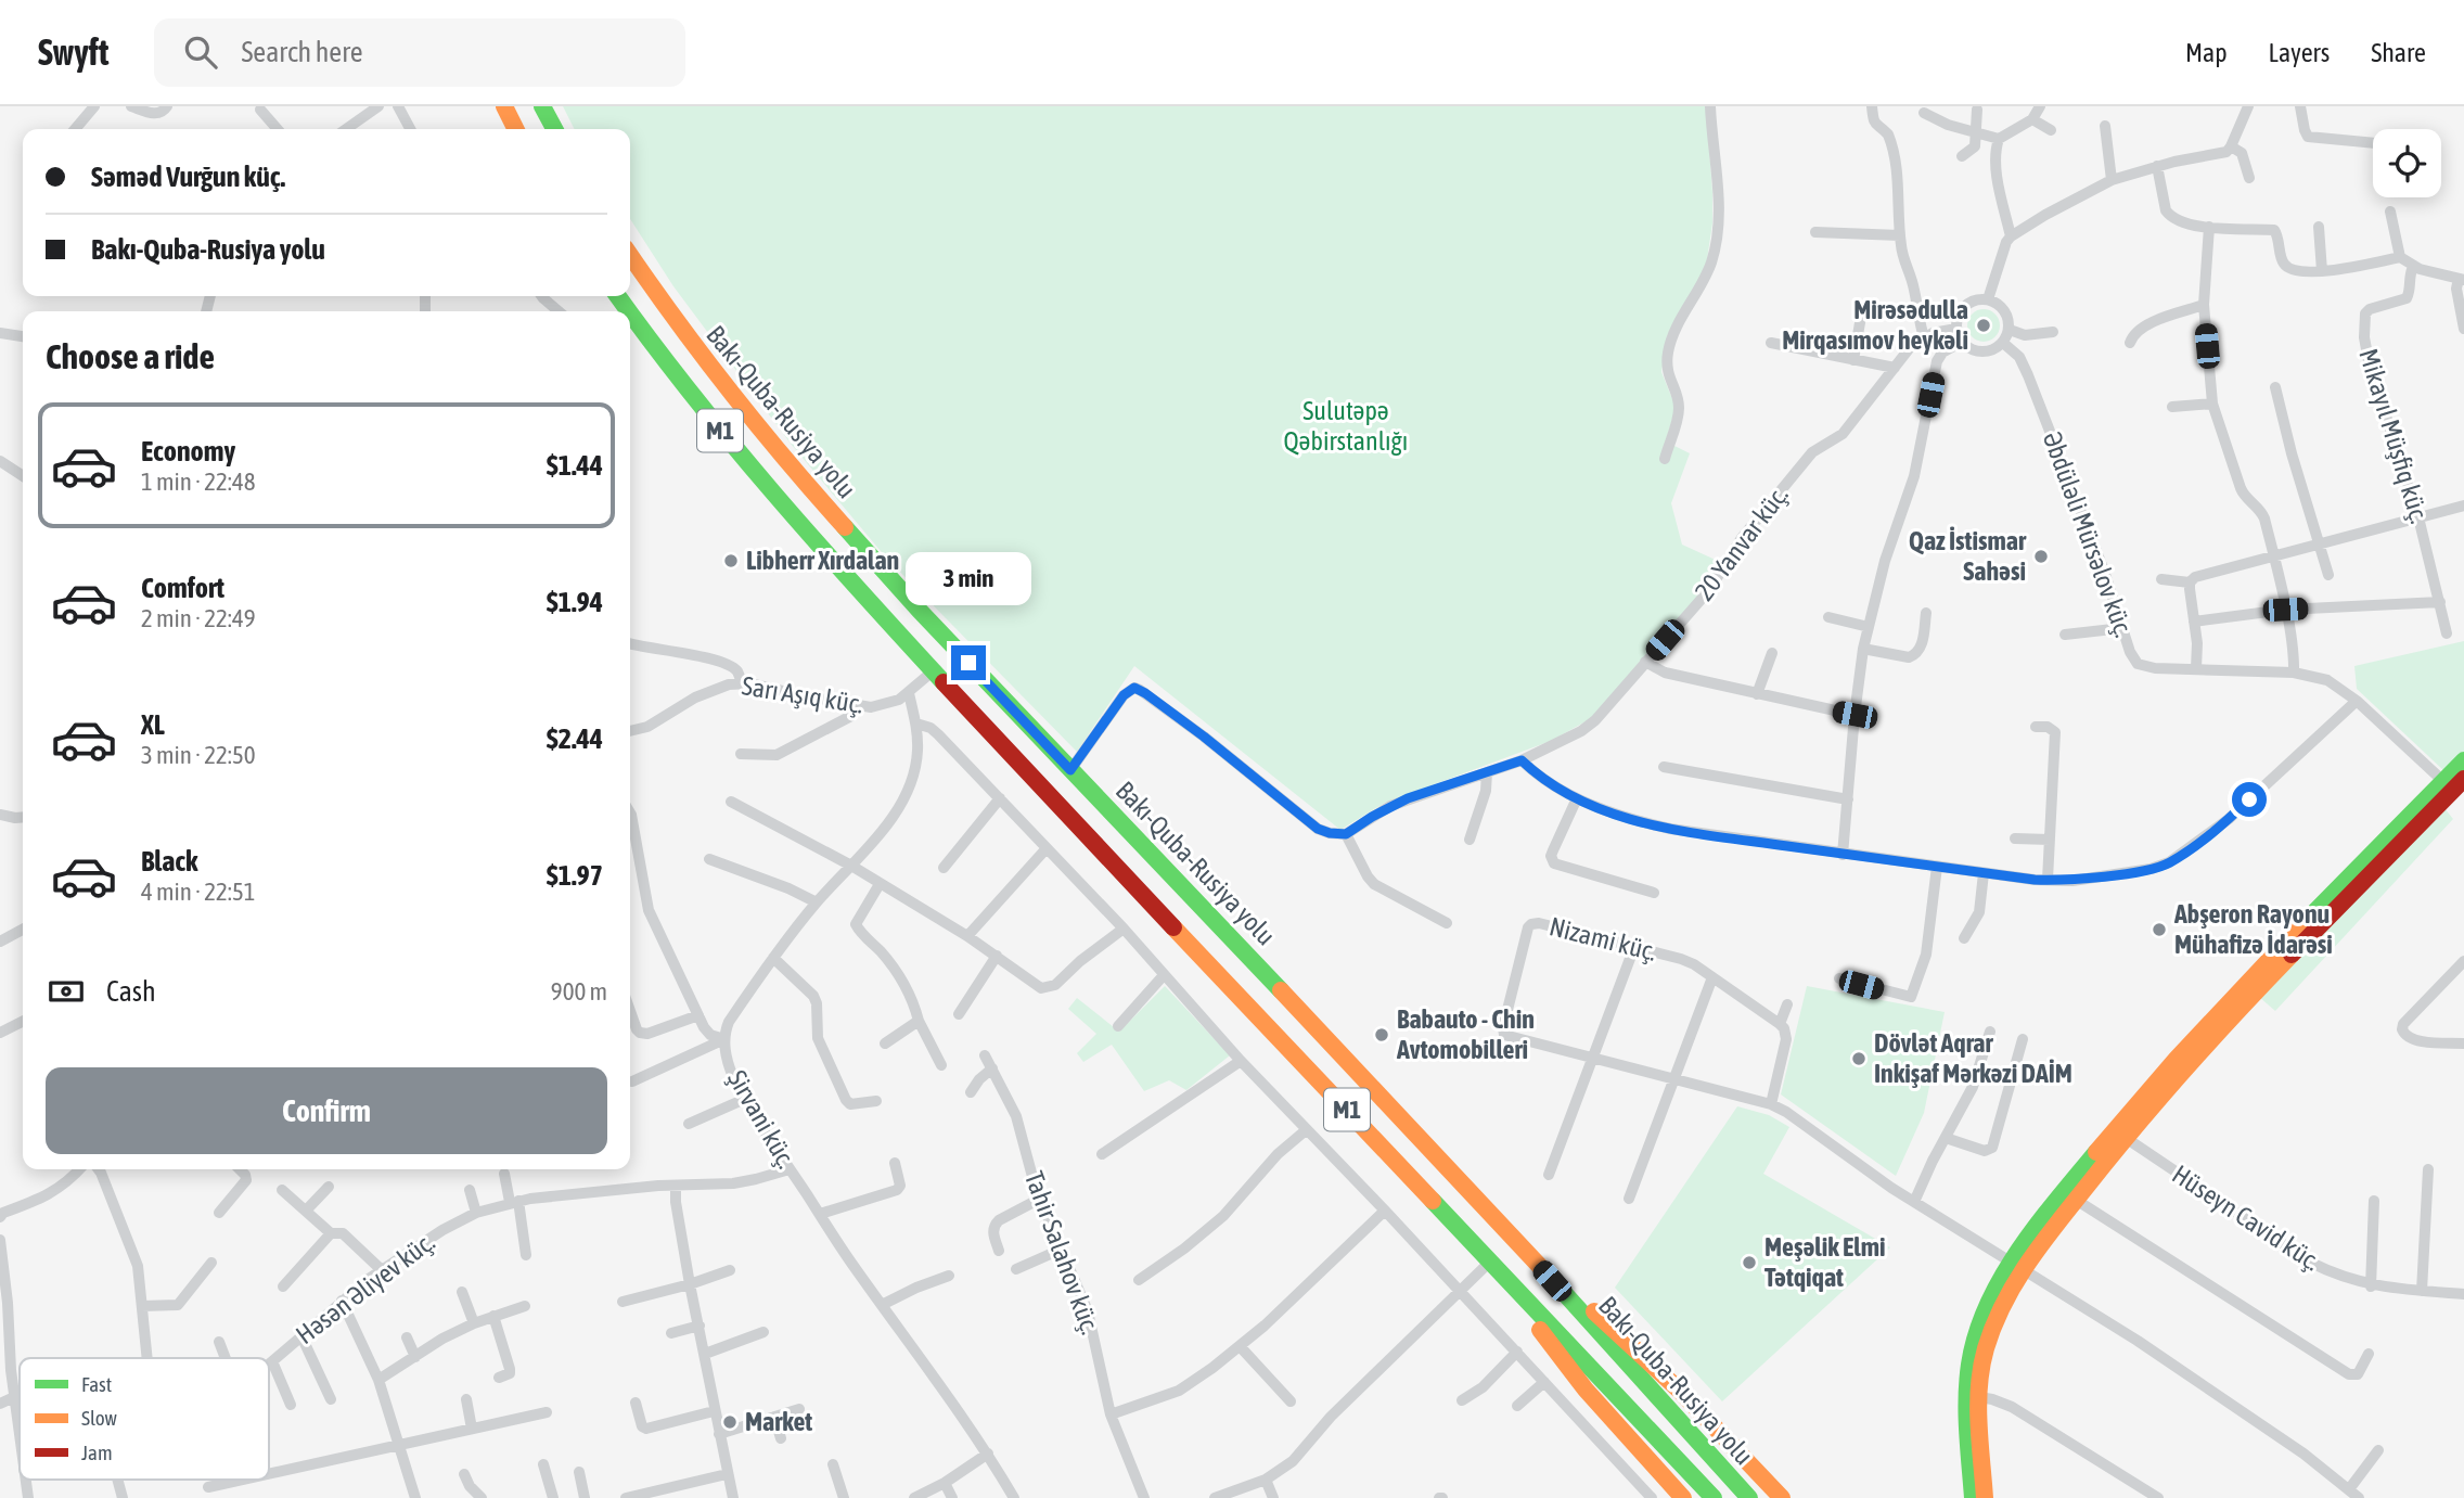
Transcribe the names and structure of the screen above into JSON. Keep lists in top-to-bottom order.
{
  "streets": {
    "main road": ["Bakı-Quba-Rusiya yolu", "M1"],
    "street": [
      "Mikayıl Müşfiq küç.",
      "Əbdüləli Mürsəlov küç.",
      "20 Yanvar küç.",
      "Sarı Aşıq küç.",
      "Nizami küç.",
      "Şirvani küç.",
      "Hüseyn Cavid küç.",
      "Tahir Salahov küç.",
      "Həsən Əliyev küç."
    ]
  },
  "crossings": [
    ["Bakı-Quba-Rusiya yolu", "Sarı Aşıq küç."],
    ["Əbdüləli Mürsəlov küç.", "20 Yanvar küç."],
    ["Sarı Aşıq küç.", "Şirvani küç."],
    ["Şirvani küç.", "Həsən Əliyev küç."]
  ],
  "parks": ["Sulutəpə Qəbirstanlığı"],
  "places": [
    "Mirəsədulla Mirqasımov heykəli",
    "Qaz İstismar Sahəsi",
    "Libherr Xırdalan",
    "Abşeron Rayonu Mühafizə İdarəsi",
    "Babauto - Chin Avtomobilleri",
    "Dövlət Aqrar Inkişaf Mərkəzi DAİM",
    "Meşəlik Elmi Tətqiqat",
    "Market"
  ],
  "legend": ["Fast", "Slow", "Jam"],
  "page": {
    "header": "Swyft",
    "search": "Search here",
    "nav": ["Map", "Layers", "Share"],
    "banner": ["Səməd Vurğun küç.", "Bakı-Quba-Rusiya yolu"],
    "heading": "Choose a ride",
    "list": [
      {
        "name": "Economy",
        "note": "1 min · 22:48",
        "value": "$1.44"
      },
      {
        "name": "Comfort",
        "note": "2 min · 22:49",
        "value": "$1.94"
      },
      {
        "name": "XL",
        "note": "3 min · 22:50",
        "value": "$2.44"
      },
      {
        "name": "Black",
        "note": "4 min · 22:51",
        "value": "$1.97"
      }
    ],
    "bubble": "3 min",
    "pay": ["Cash", "900 m"],
    "buttons": "Confirm"
  }
}
